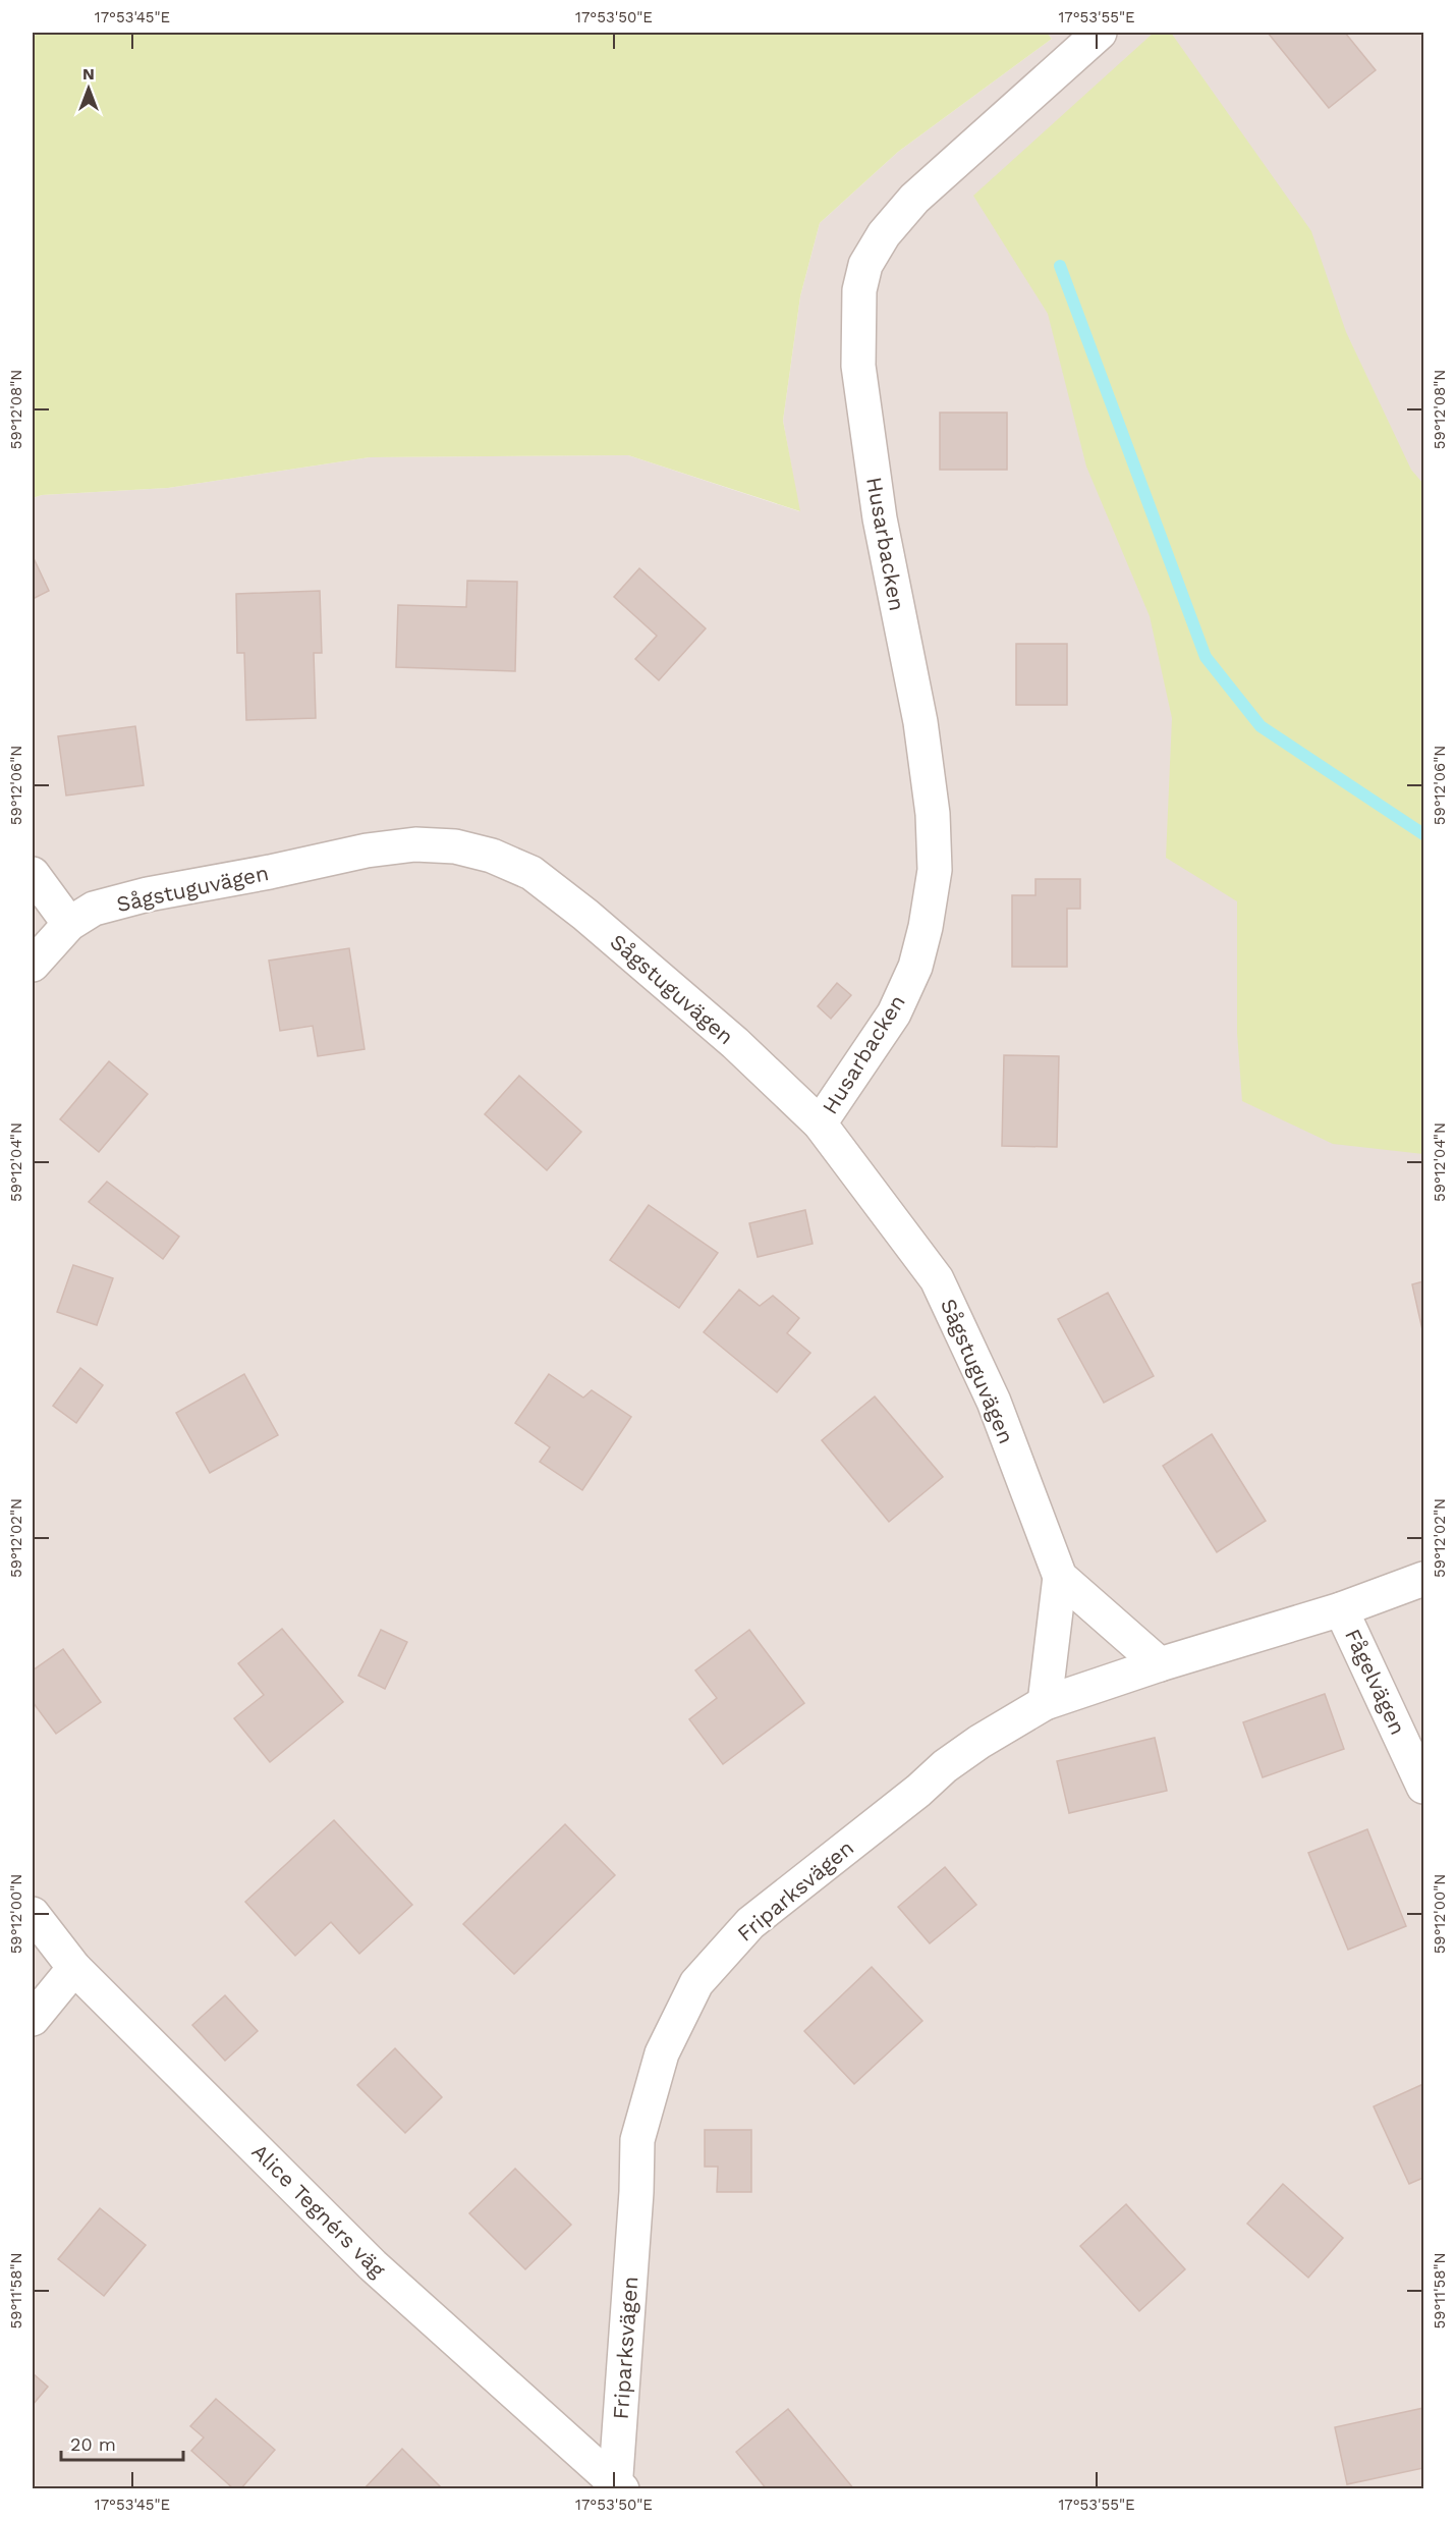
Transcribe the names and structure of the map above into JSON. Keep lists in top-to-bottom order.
{
  "streets": {
    "street": [
      "Husarbacken",
      "Sågstuguvägen",
      "Fågelvägen",
      "Friparksvägen",
      "Alice Tegnérs väg"
    ]
  },
  "crossings": [
    ["Husarbacken", "Sågstuguvägen"],
    ["Sågstuguvägen", "Friparksvägen"],
    ["Friparksvägen", "Alice Tegnérs väg"]
  ],
  "scale_bar": "20 m",
  "north": "top",
  "coordinates": [
    "17°53'45\"E",
    "17°53'50\"E",
    "17°53'55\"E",
    "59°12'08\"N",
    "59°12'06\"N",
    "59°12'04\"N",
    "59°12'02\"N",
    "59°12'00\"N",
    "59°11'58\"N"
  ]
}
